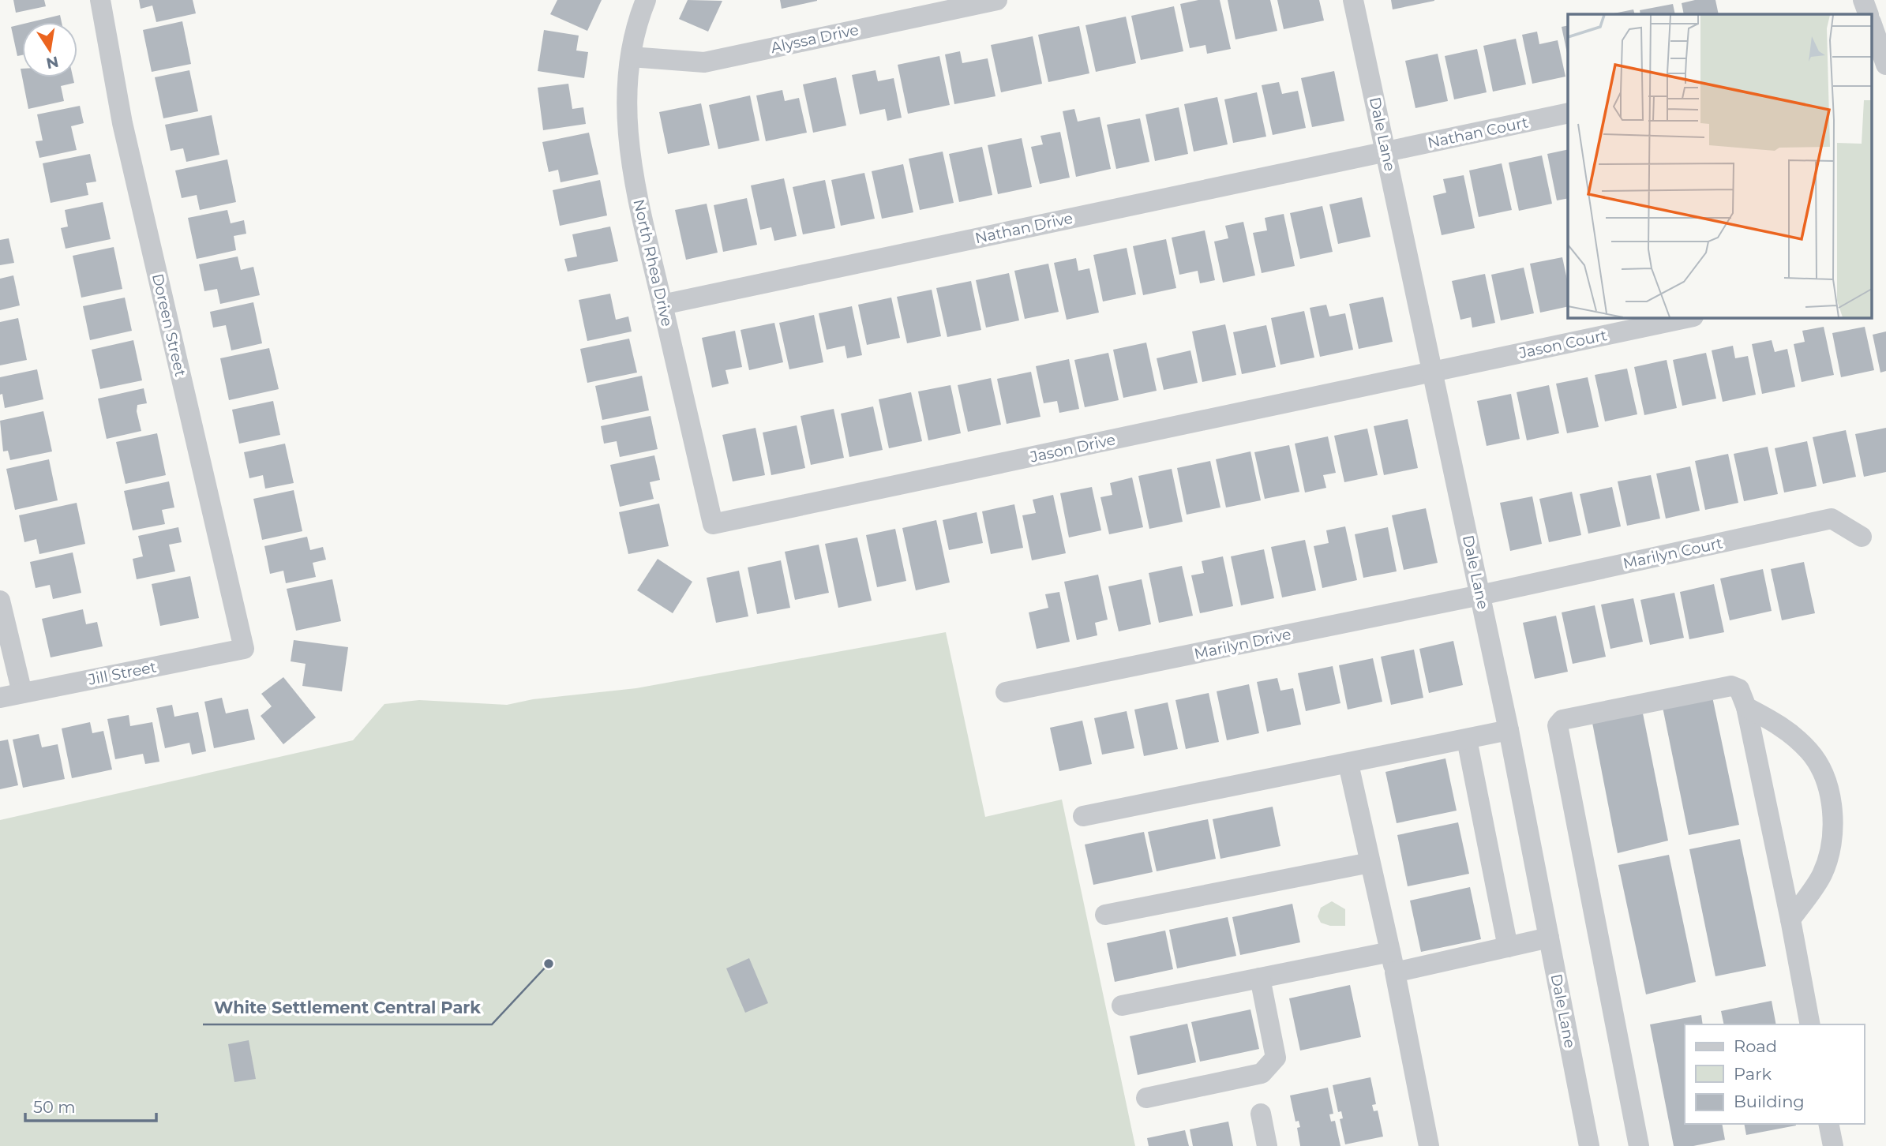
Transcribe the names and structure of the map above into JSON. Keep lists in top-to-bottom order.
{
  "streets": {
    "street": [
      "Alyssa Drive",
      "Nathan Court",
      "Dale Lane",
      "Nathan Drive",
      "North Rhea Drive",
      "Doreen Street",
      "Jason Court",
      "Jason Drive",
      "Marilyn Court",
      "Marilyn Drive",
      "Jill Street"
    ]
  },
  "crossings": [
    ["Alyssa Drive", "North Rhea Drive"],
    ["Nathan Court", "Dale Lane"],
    ["Nathan Court", "Nathan Drive"],
    ["Dale Lane", "Nathan Drive"],
    ["Dale Lane", "Jason Court"],
    ["Dale Lane", "Jason Drive"],
    ["Dale Lane", "Marilyn Court"],
    ["Dale Lane", "Marilyn Drive"],
    ["Nathan Drive", "North Rhea Drive"],
    ["North Rhea Drive", "Jason Drive"],
    ["Doreen Street", "Jill Street"],
    ["Jason Court", "Jason Drive"],
    ["Marilyn Court", "Marilyn Drive"]
  ],
  "places": ["White Settlement Central Park"],
  "legend": ["Road", "Park", "Building"],
  "scale_bar": "50 m",
  "north": "bottom"
}
